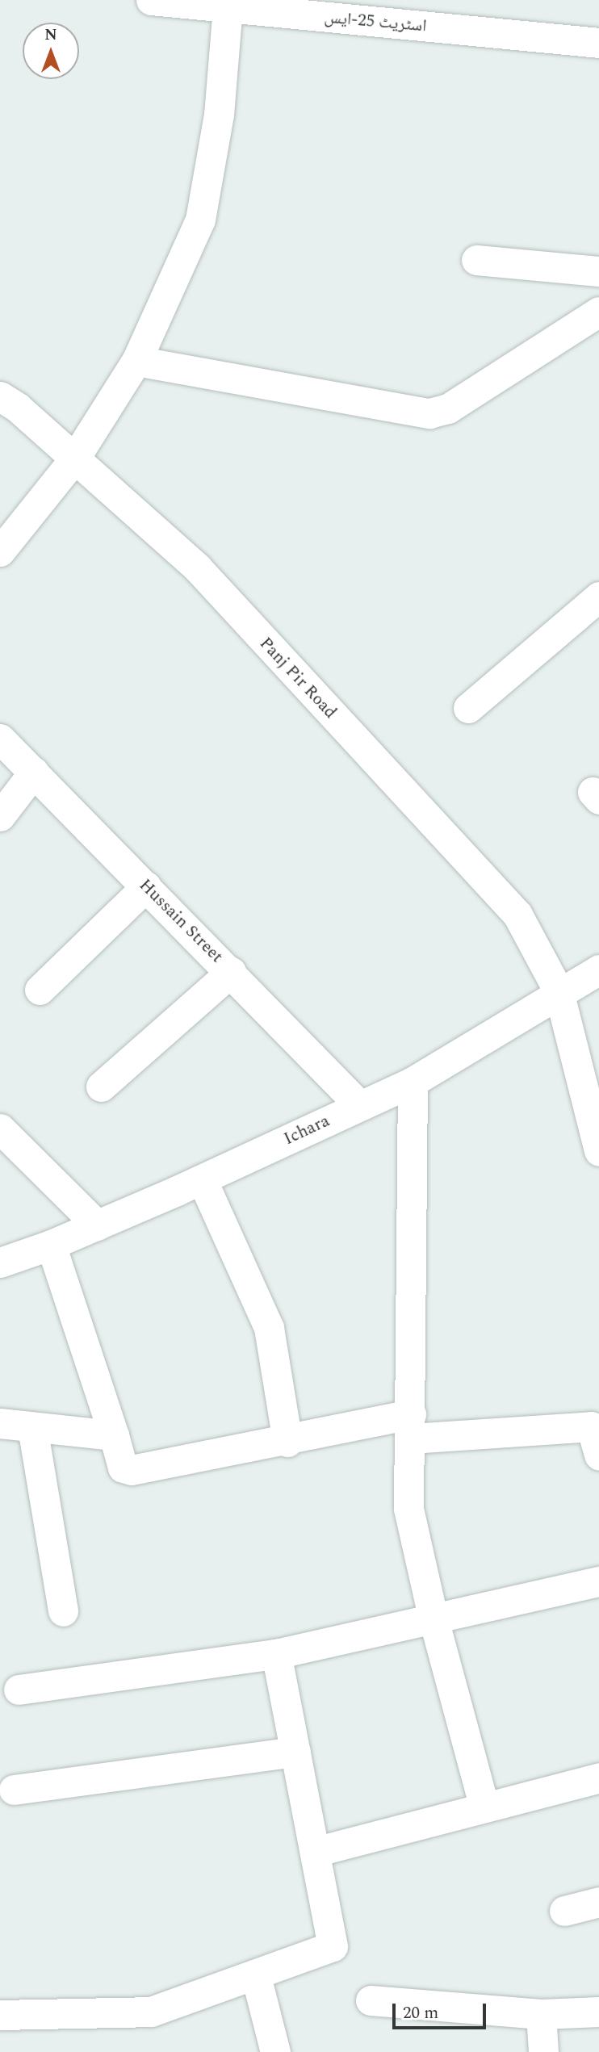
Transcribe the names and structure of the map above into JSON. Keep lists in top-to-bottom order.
{
  "streets": {
    "street": [
      "اسٹریٹ 25-ایس",
      "Panj Pir Road",
      "Hussain Street",
      "Ichara"
    ]
  },
  "crossings": [
    ["Panj Pir Road", "Ichara"],
    ["Hussain Street", "Ichara"]
  ],
  "scale_bar": "20 m",
  "north": "top"
}
